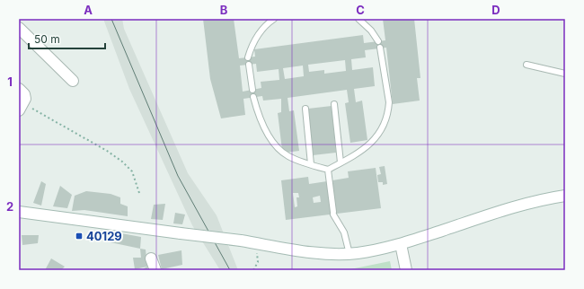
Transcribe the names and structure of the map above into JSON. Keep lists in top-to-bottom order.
{
  "places": {
    "transit": ["40129"]
  },
  "scale_bar": "50 m",
  "grid": {
    "columns": [
      "A",
      "B",
      "C",
      "D"
    ],
    "rows": ["1", "2"]
  }
}
